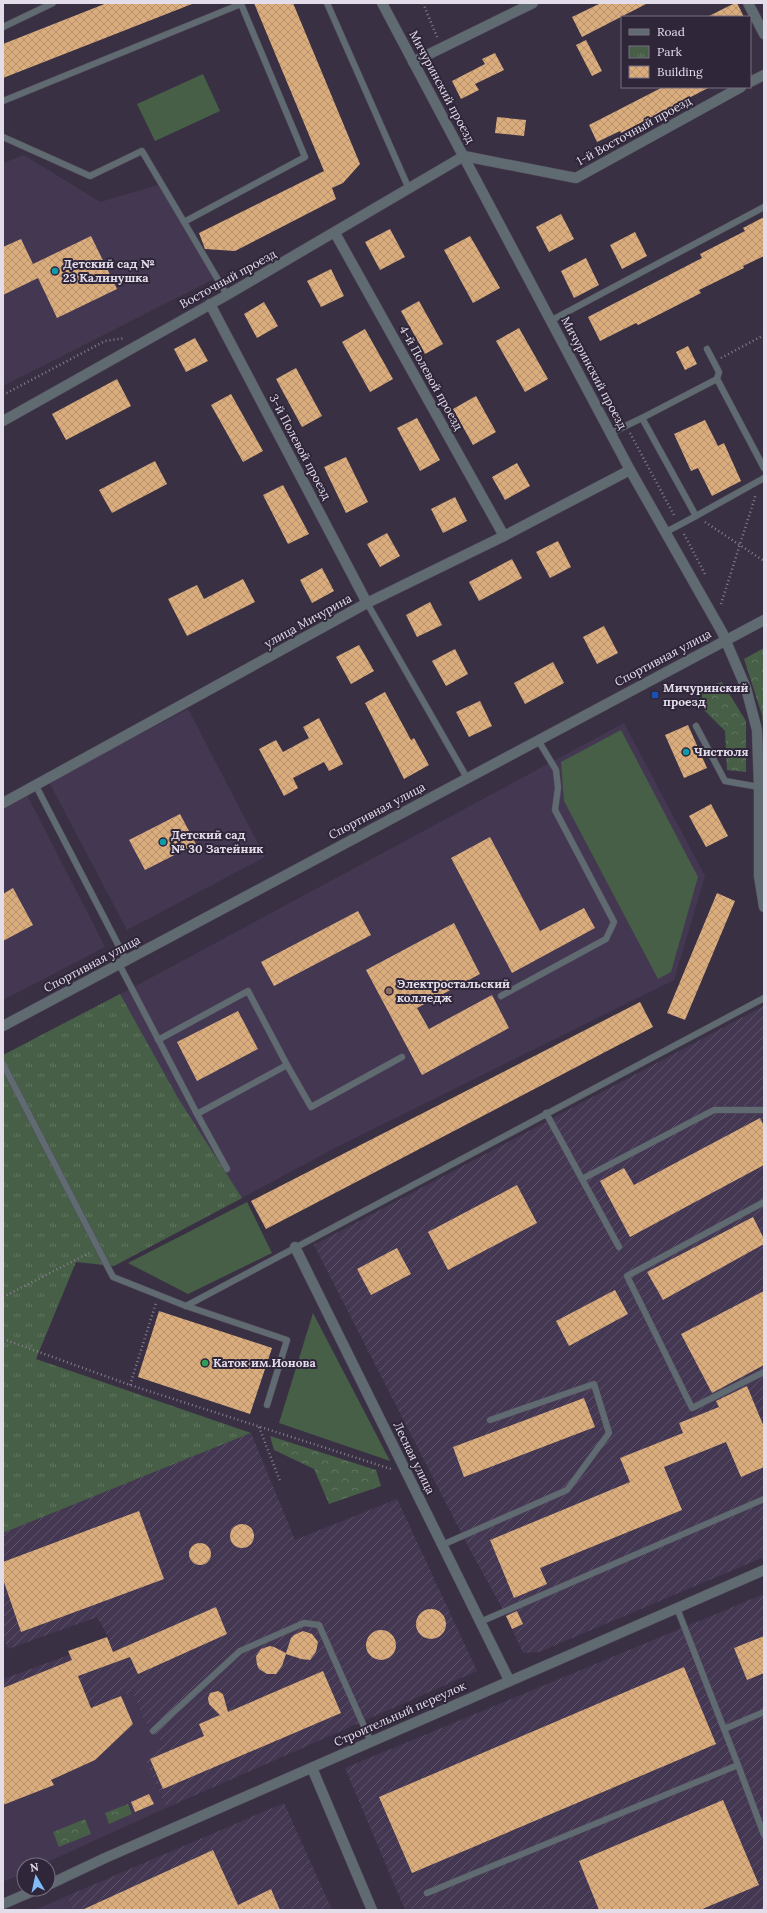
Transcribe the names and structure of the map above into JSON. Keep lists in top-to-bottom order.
{
  "streets": {
    "street": [
      "Мичуринский проезд",
      "1-й Восточный проезд",
      "Восточный проезд",
      "4-й Полевой проезд",
      "3-й Полевой проезд",
      "улица Мичурина",
      "Спортивная улица",
      "Лесная улица",
      "Строительный переулок"
    ]
  },
  "crossings": [
    ["Мичуринский проезд", "1-й Восточный проезд"],
    ["Мичуринский проезд", "Восточный проезд"],
    ["Мичуринский проезд", "улица Мичурина"],
    ["Мичуринский проезд", "Спортивная улица"],
    ["1-й Восточный проезд", "Восточный проезд"],
    ["Восточный проезд", "4-й Полевой проезд"],
    ["Восточный проезд", "3-й Полевой проезд"],
    ["4-й Полевой проезд", "улица Мичурина"],
    ["3-й Полевой проезд", "улица Мичурина"],
    ["Лесная улица", "Строительный переулок"]
  ],
  "places": {
    "other": [
      "Детский сад № 23 Калинушка",
      "Чистюля",
      "Детский сад № 30 Затейник",
      "Электростальский колледж",
      "Каток им.Ионова"
    ],
    "transit": ["Мичуринский проезд"]
  },
  "legend": ["Road", "Park", "Building"],
  "north": "top"
}
